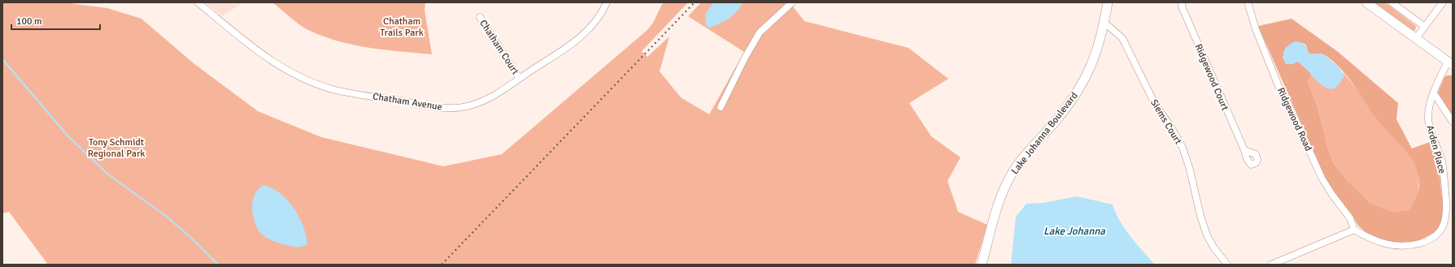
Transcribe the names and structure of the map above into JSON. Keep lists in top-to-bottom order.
{
  "streets": {
    "street": [
      "Chatham Court",
      "Ridgewood Court",
      "Chatham Avenue",
      "Ridgewood Road",
      "Siems Court",
      "Lake Johanna Boulevard",
      "Arden Place"
    ]
  },
  "crossings": [
    ["Chatham Court", "Chatham Avenue"],
    ["Ridgewood Road", "Arden Place"],
    ["Siems Court", "Lake Johanna Boulevard"]
  ],
  "water": ["Lake Johanna"],
  "parks": ["Chatham Trails Park", "Tony Schmidt Regional Park"],
  "scale_bar": "100 m"
}
